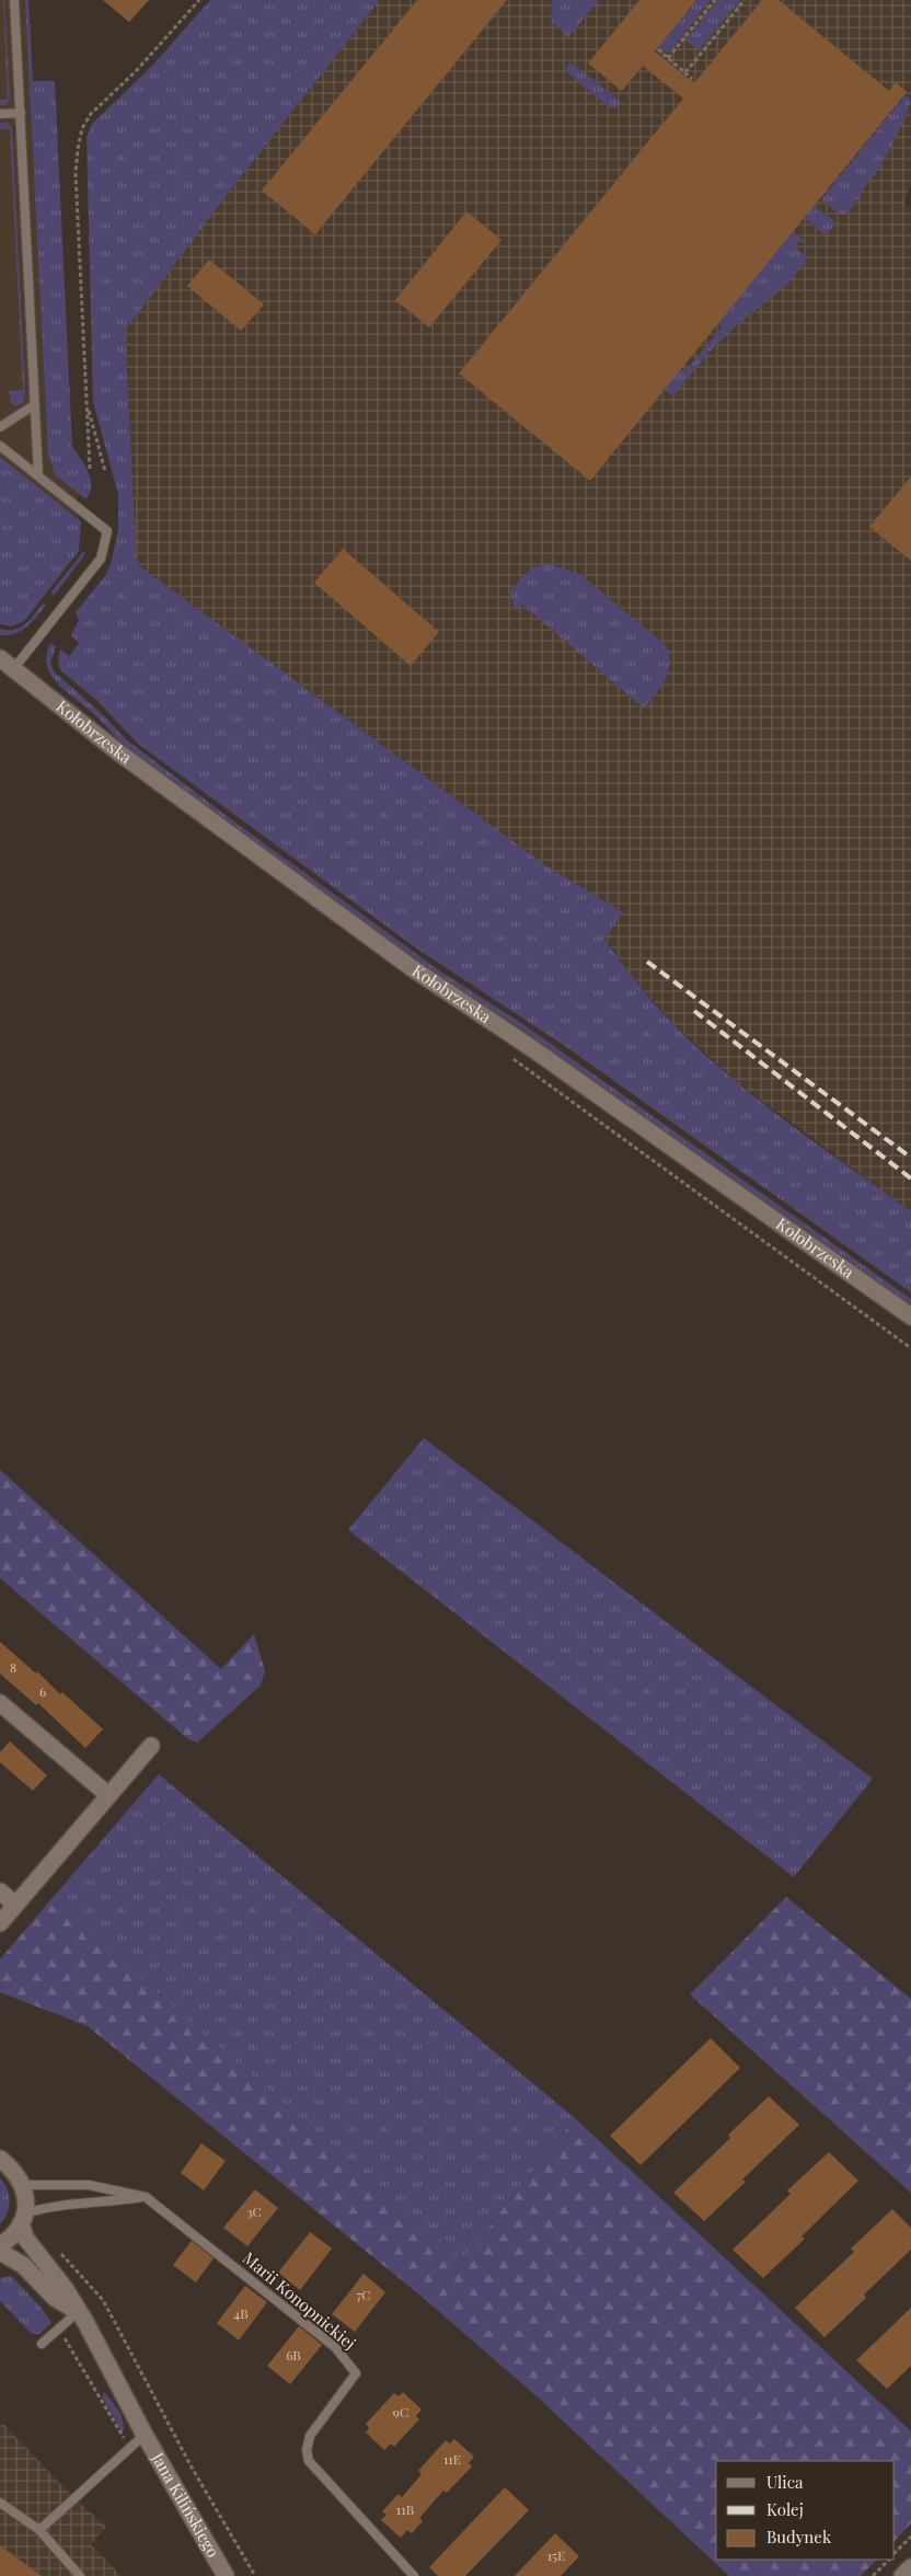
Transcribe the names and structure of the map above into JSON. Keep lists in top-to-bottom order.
{
  "streets": {
    "street": ["Kołobrzeska", "Jana Kilińskiego"],
    "lane": ["Marii Konopnickiej"]
  },
  "house_numbers": [
    "8",
    "6",
    "3C",
    "7C",
    "4B",
    "6B",
    "9C",
    "11E",
    "11B",
    "15E"
  ],
  "legend": ["Ulica", "Kolej", "Budynek"]
}
